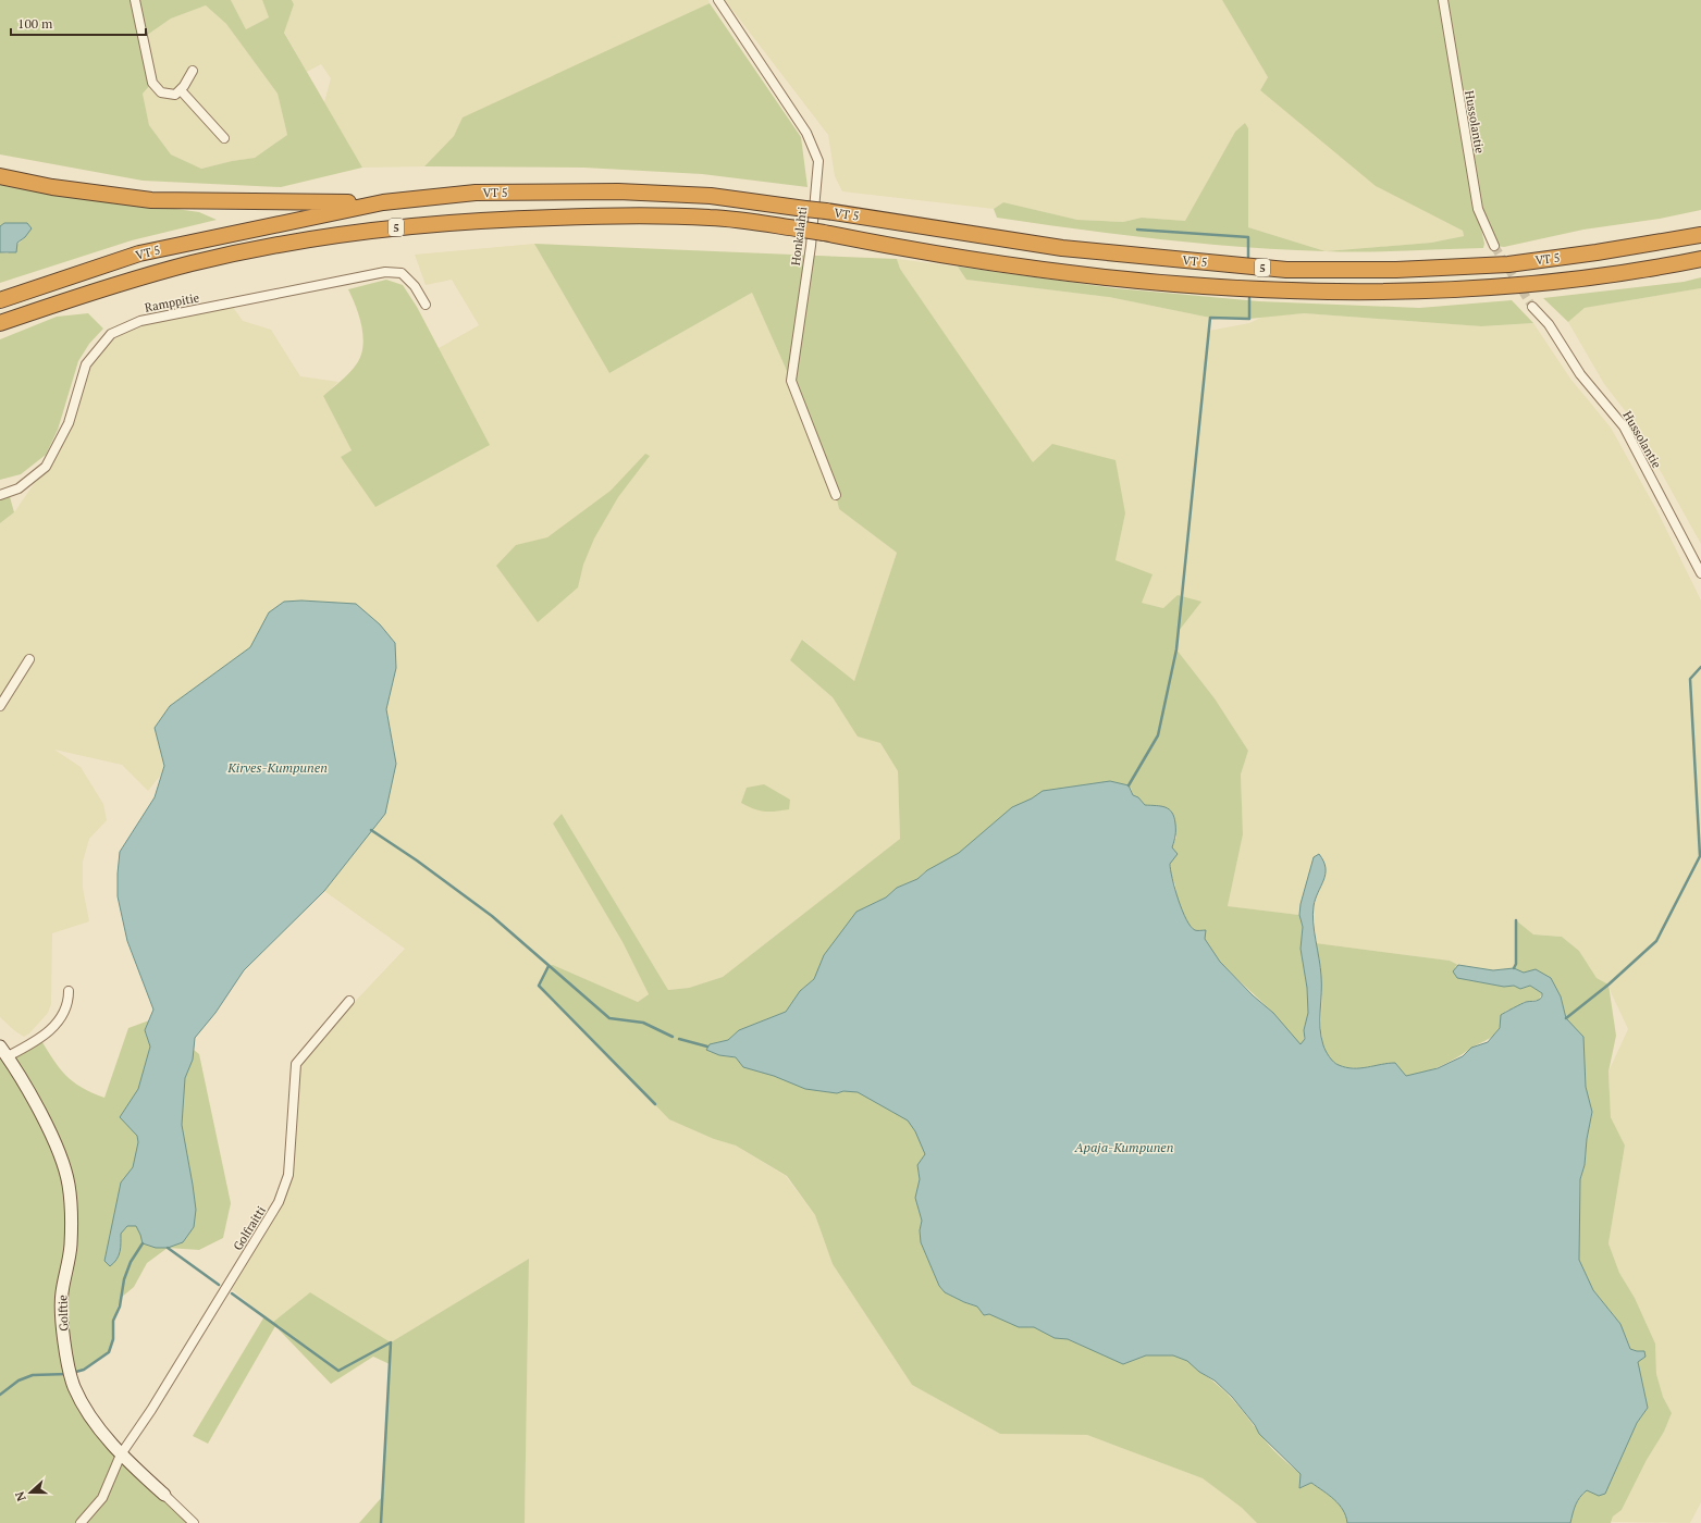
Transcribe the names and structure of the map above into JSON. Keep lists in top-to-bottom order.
{
  "streets": {
    "highway": ["VT 5", "5"],
    "street": [
      "Hussolantie",
      "Honkalahti",
      "Ramppitie",
      "Golfraitti",
      "Golftie"
    ]
  },
  "crossings": [
    ["Golfraitti", "Golftie"]
  ],
  "water": ["Kirves-Kumpunen", "Apaja-Kumpunen"],
  "scale_bar": "100 m",
  "north": "left"
}
